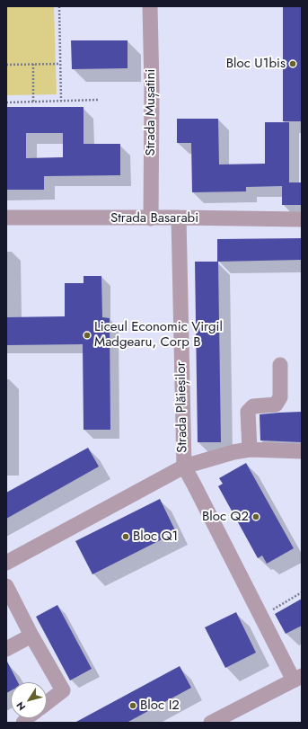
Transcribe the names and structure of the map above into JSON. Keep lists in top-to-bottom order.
{
  "streets": {
    "street": ["Strada Mușatini", "Strada Basarabi", "Strada Plăieșilor"]
  },
  "crossings": [
    ["Strada Mușatini", "Strada Basarabi"],
    ["Strada Basarabi", "Strada Plăieșilor"]
  ],
  "places": [
    "Bloc U1bis",
    "Liceul Economic Virgil Madgearu, Corp B",
    "Bloc Q2",
    "Bloc Q1",
    "Bloc I2"
  ],
  "north": "bottom left"
}
